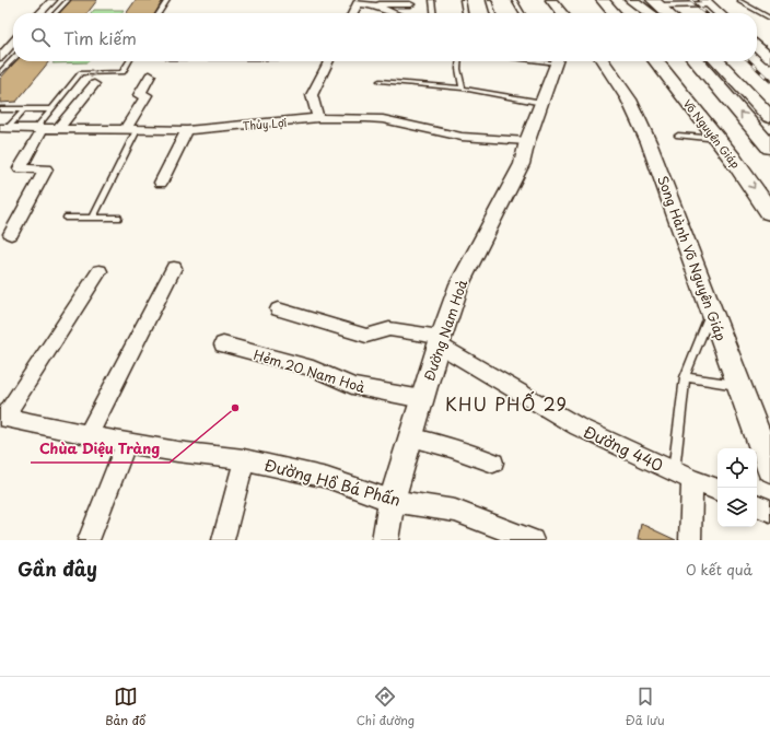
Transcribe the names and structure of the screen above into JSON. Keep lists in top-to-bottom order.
{
  "streets": {
    "highway": ["Võ Nguyên Giáp"],
    "main road": ["Song Hành Võ Nguyên Giáp"],
    "street": [
      "Thủy Lợi",
      "Đường Nam Hoà",
      "Hẻm 20 Nam Hoà",
      "Đường 440",
      "Đường Hồ Bá Phấn"
    ]
  },
  "crossings": [
    ["Thủy Lợi", "Đường Nam Hoà"],
    ["Đường Nam Hoà", "Hẻm 20 Nam Hoà"],
    ["Đường Nam Hoà", "Đường 440"],
    ["Đường Nam Hoà", "Đường Hồ Bá Phấn"]
  ],
  "districts": ["KHU PHỐ 29"],
  "places": ["Chùa Diệu Tràng"],
  "page": {
    "search": "Tìm kiếm",
    "heading": ["Gần đây", "0 kết quả"],
    "nav": ["Bản đồ", "Chỉ đường", "Đã lưu"]
  }
}
